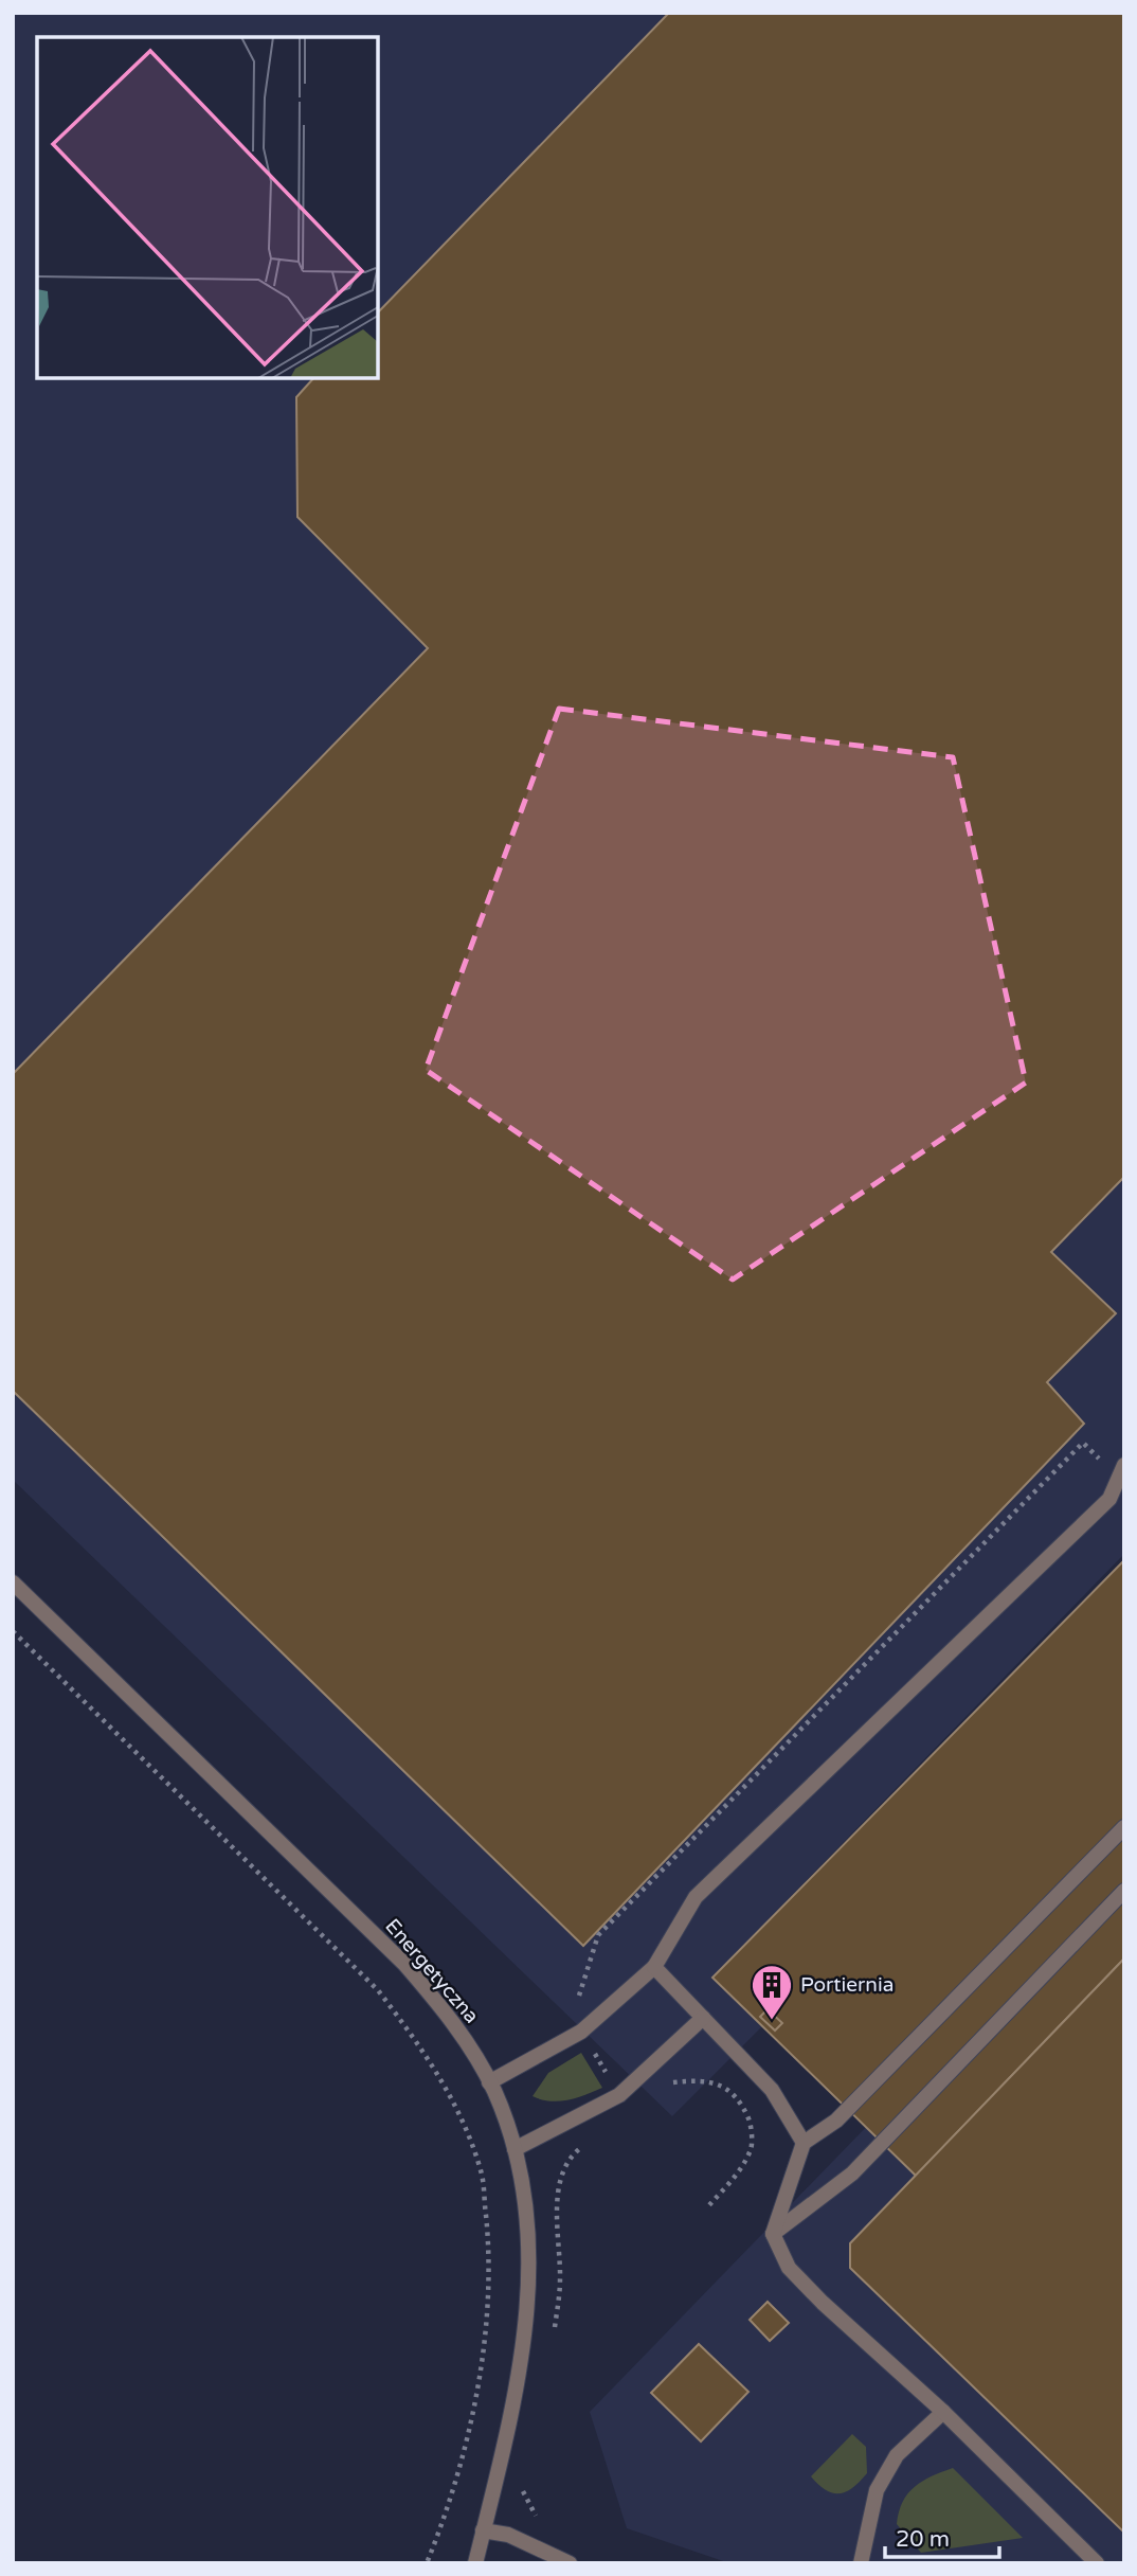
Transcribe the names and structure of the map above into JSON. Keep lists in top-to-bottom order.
{
  "streets": {
    "street": ["Energetyczna"]
  },
  "places": {
    "building": ["Portiernia"]
  },
  "scale_bar": "20 m"
}
